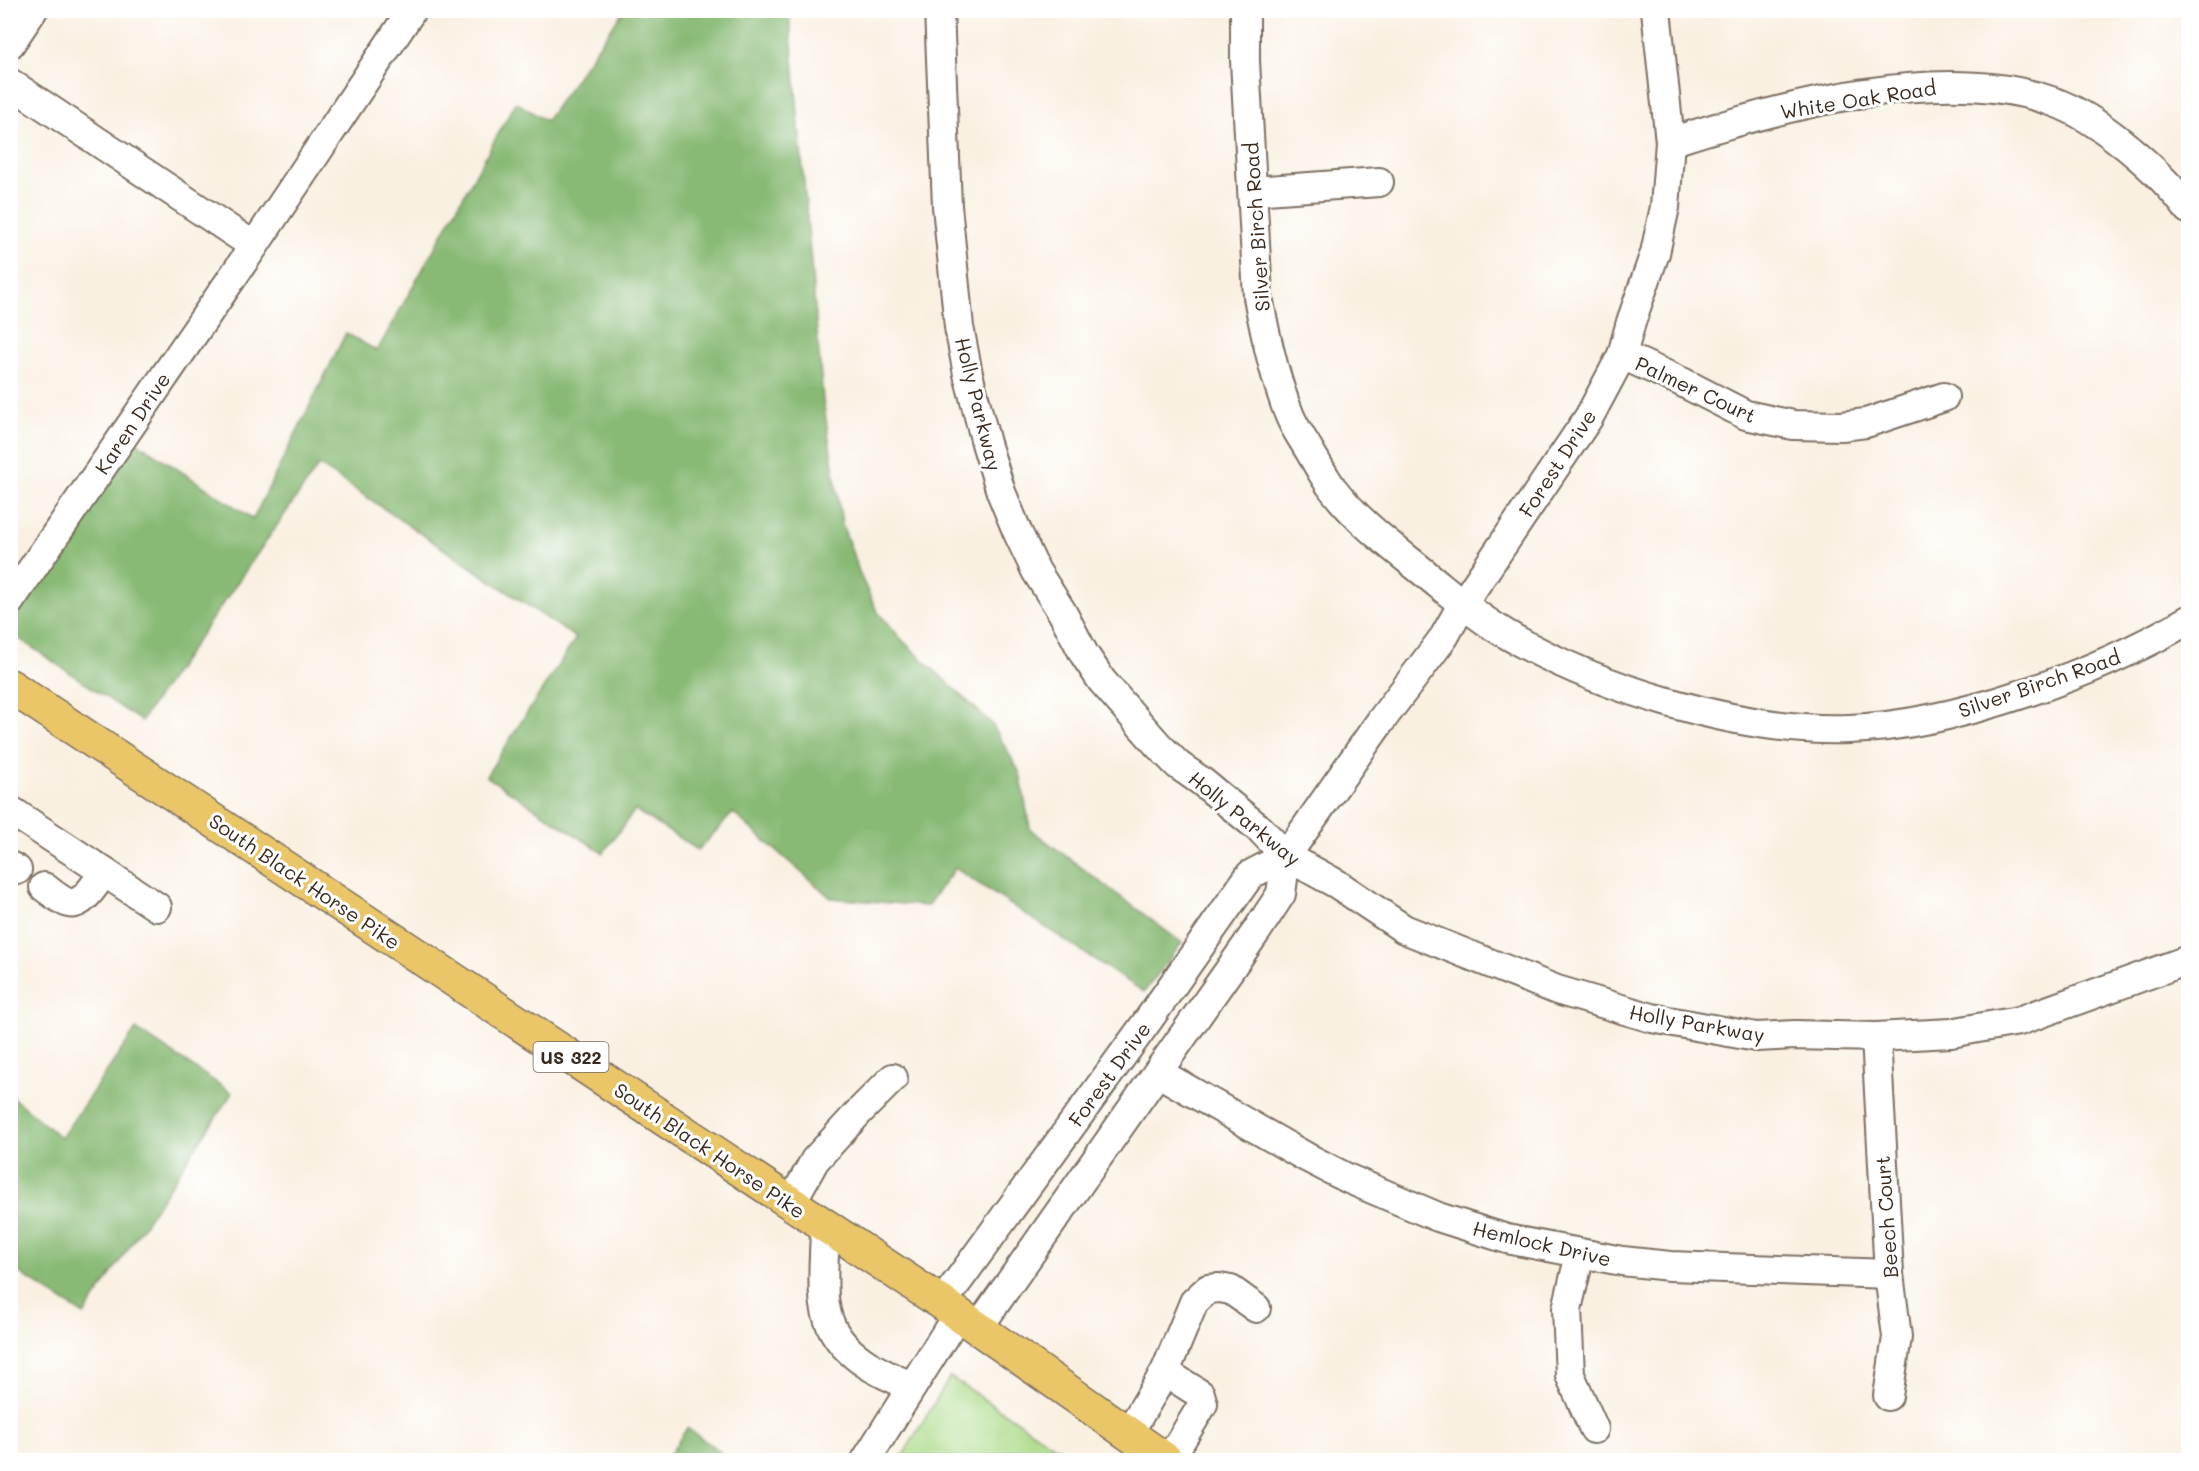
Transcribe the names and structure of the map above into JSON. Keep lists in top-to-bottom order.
{
  "streets": {
    "highway": ["South Black Horse Pike", "US 322"],
    "street": [
      "White Oak Road",
      "Silver Birch Road",
      "Palmer Court",
      "Holly Parkway",
      "Karen Drive",
      "Forest Drive",
      "Beech Court",
      "Hemlock Drive"
    ]
  },
  "crossings": [
    ["White Oak Road", "Forest Drive"],
    ["Silver Birch Road", "Forest Drive"],
    ["Palmer Court", "Forest Drive"],
    ["Holly Parkway", "Forest Drive"],
    ["Holly Parkway", "Beech Court"],
    ["Forest Drive", "South Black Horse Pike"],
    ["Forest Drive", "Hemlock Drive"],
    ["Beech Court", "Hemlock Drive"]
  ]
}
